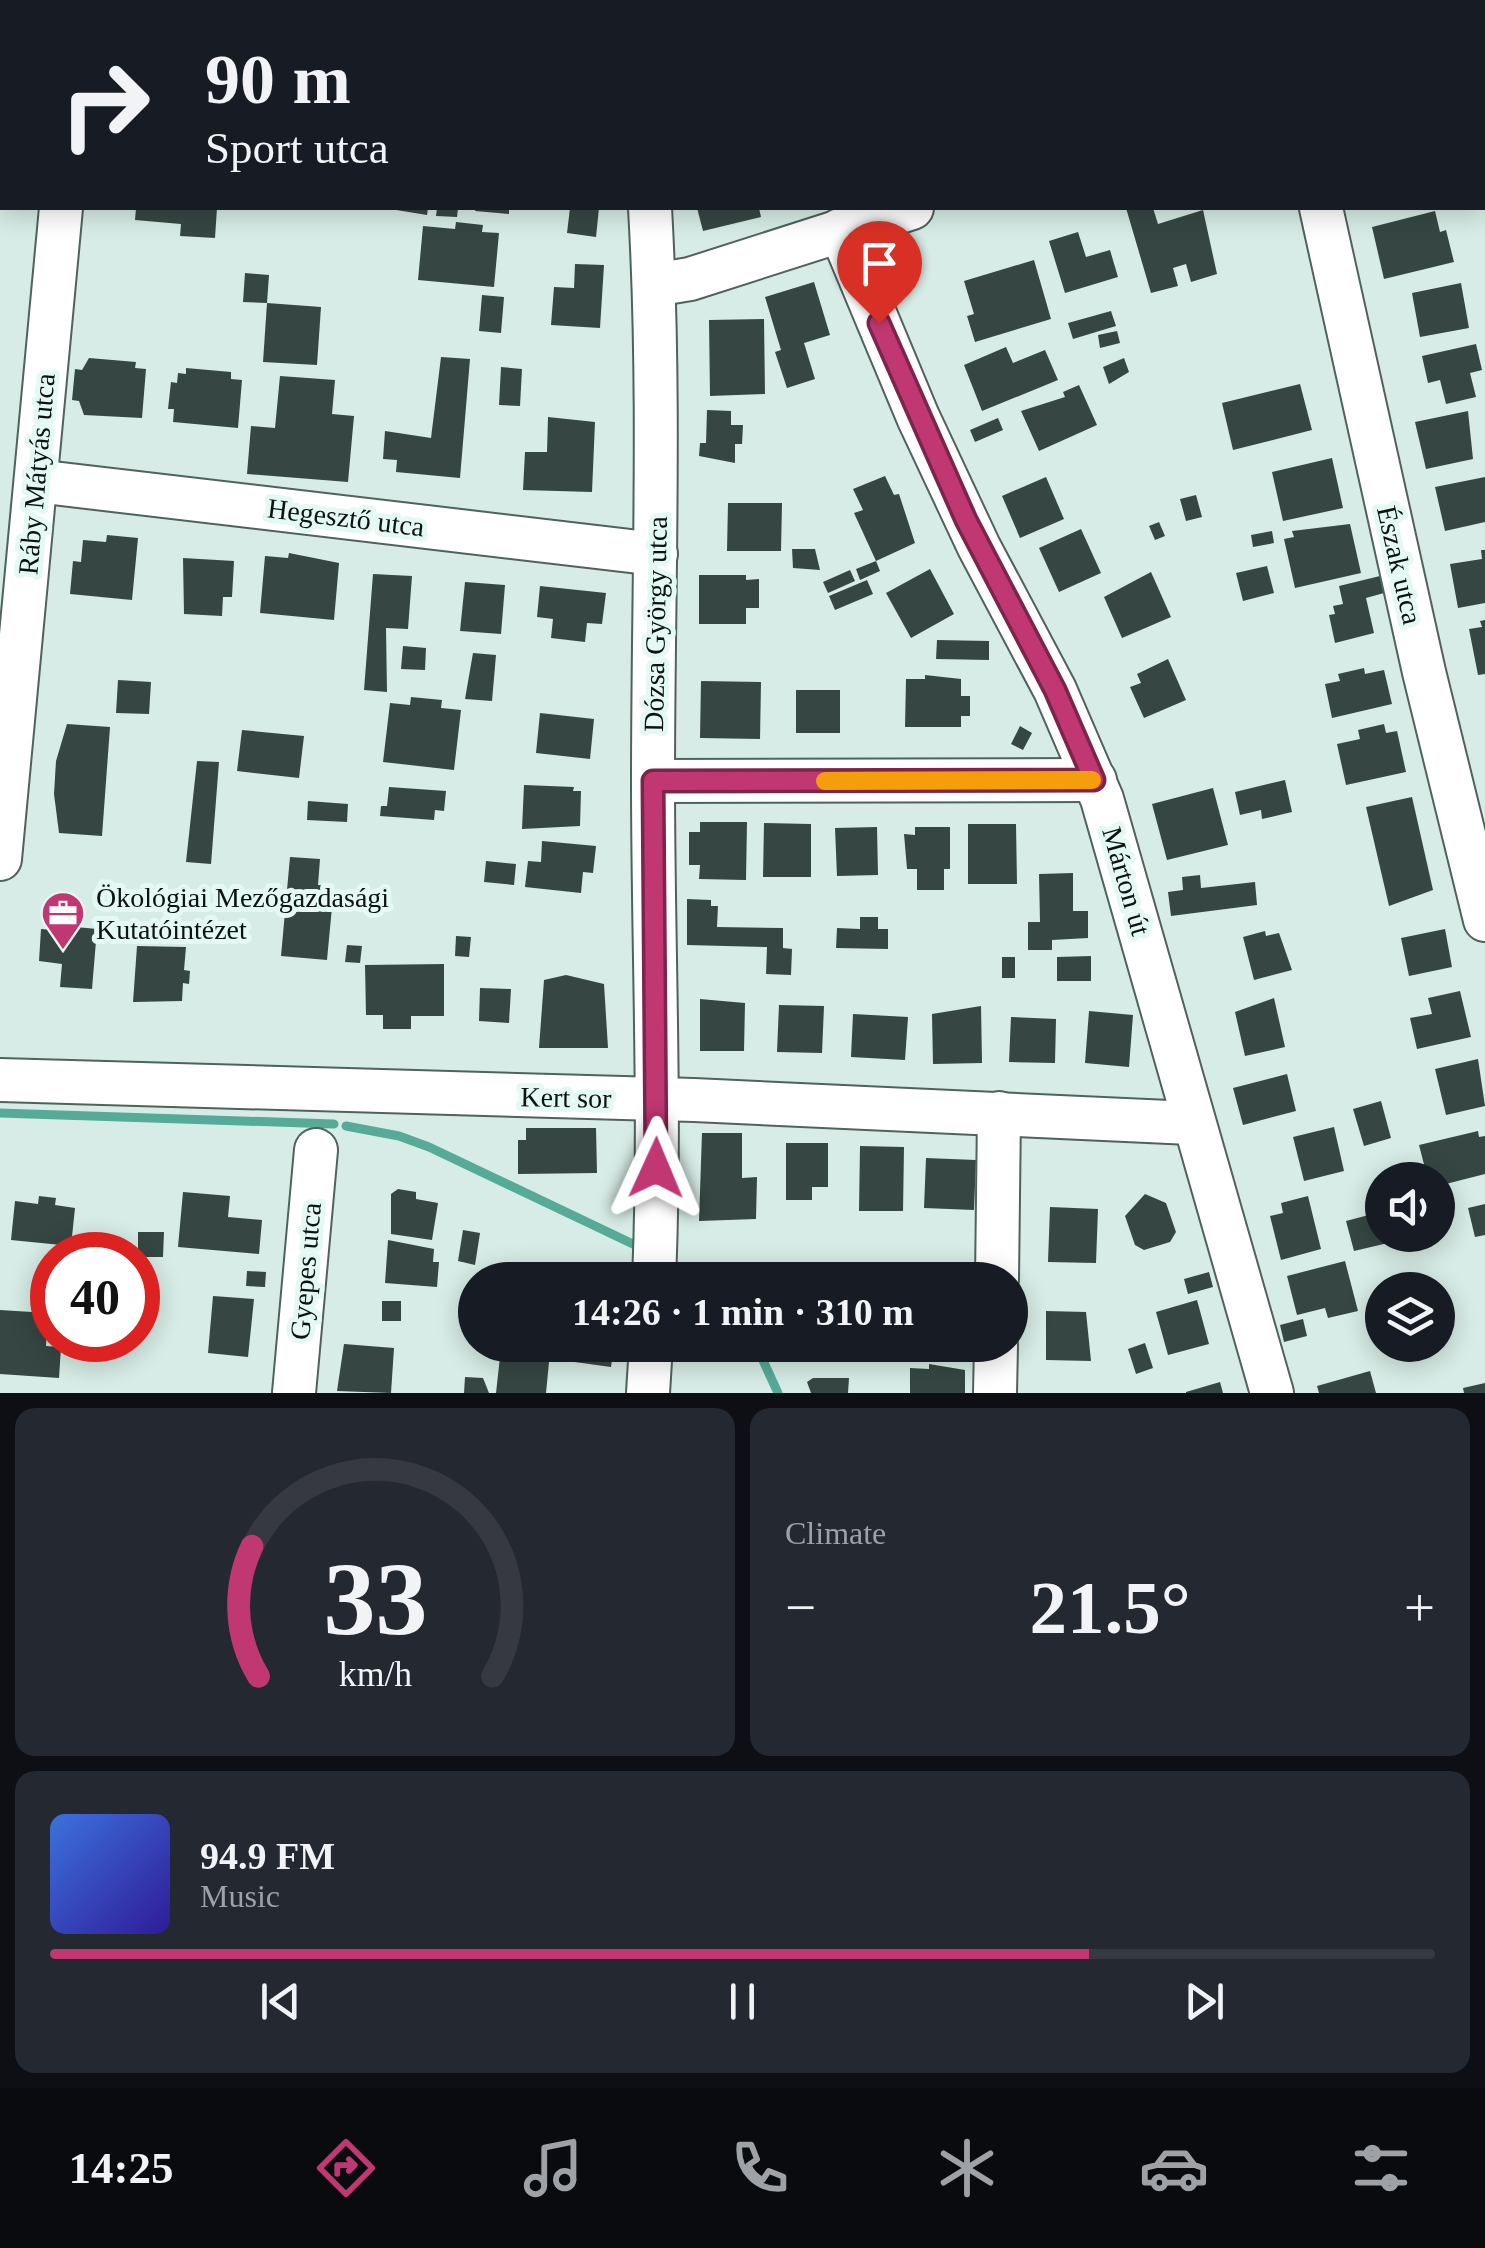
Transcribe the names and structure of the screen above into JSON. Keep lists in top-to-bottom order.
{
  "streets": {
    "street": [
      "Ráby Mátyás utca",
      "Hegesztő utca",
      "Észak utca",
      "Dózsa György utca",
      "Márton út",
      "Kert sor",
      "Gyepes utca"
    ]
  },
  "crossings": [
    ["Ráby Mátyás utca", "Hegesztő utca"],
    ["Hegesztő utca", "Dózsa György utca"],
    ["Dózsa György utca", "Kert sor"],
    ["Márton út", "Kert sor"]
  ],
  "places": {
    "office": ["Ökológiai Mezőgazdasági Kutatóintézet"]
  },
  "page": {
    "turn": ["90 m", "Sport utca"],
    "limit": "40",
    "trip": "14:26 · 1 min · 310 m",
    "tile": "Climate",
    "heat": ["−", "21.5°", "+"],
    "song": ["94.9 FM", "Music"],
    "tabs": "14:25",
    "gauge": ["33", "km/h"]
  }
}
